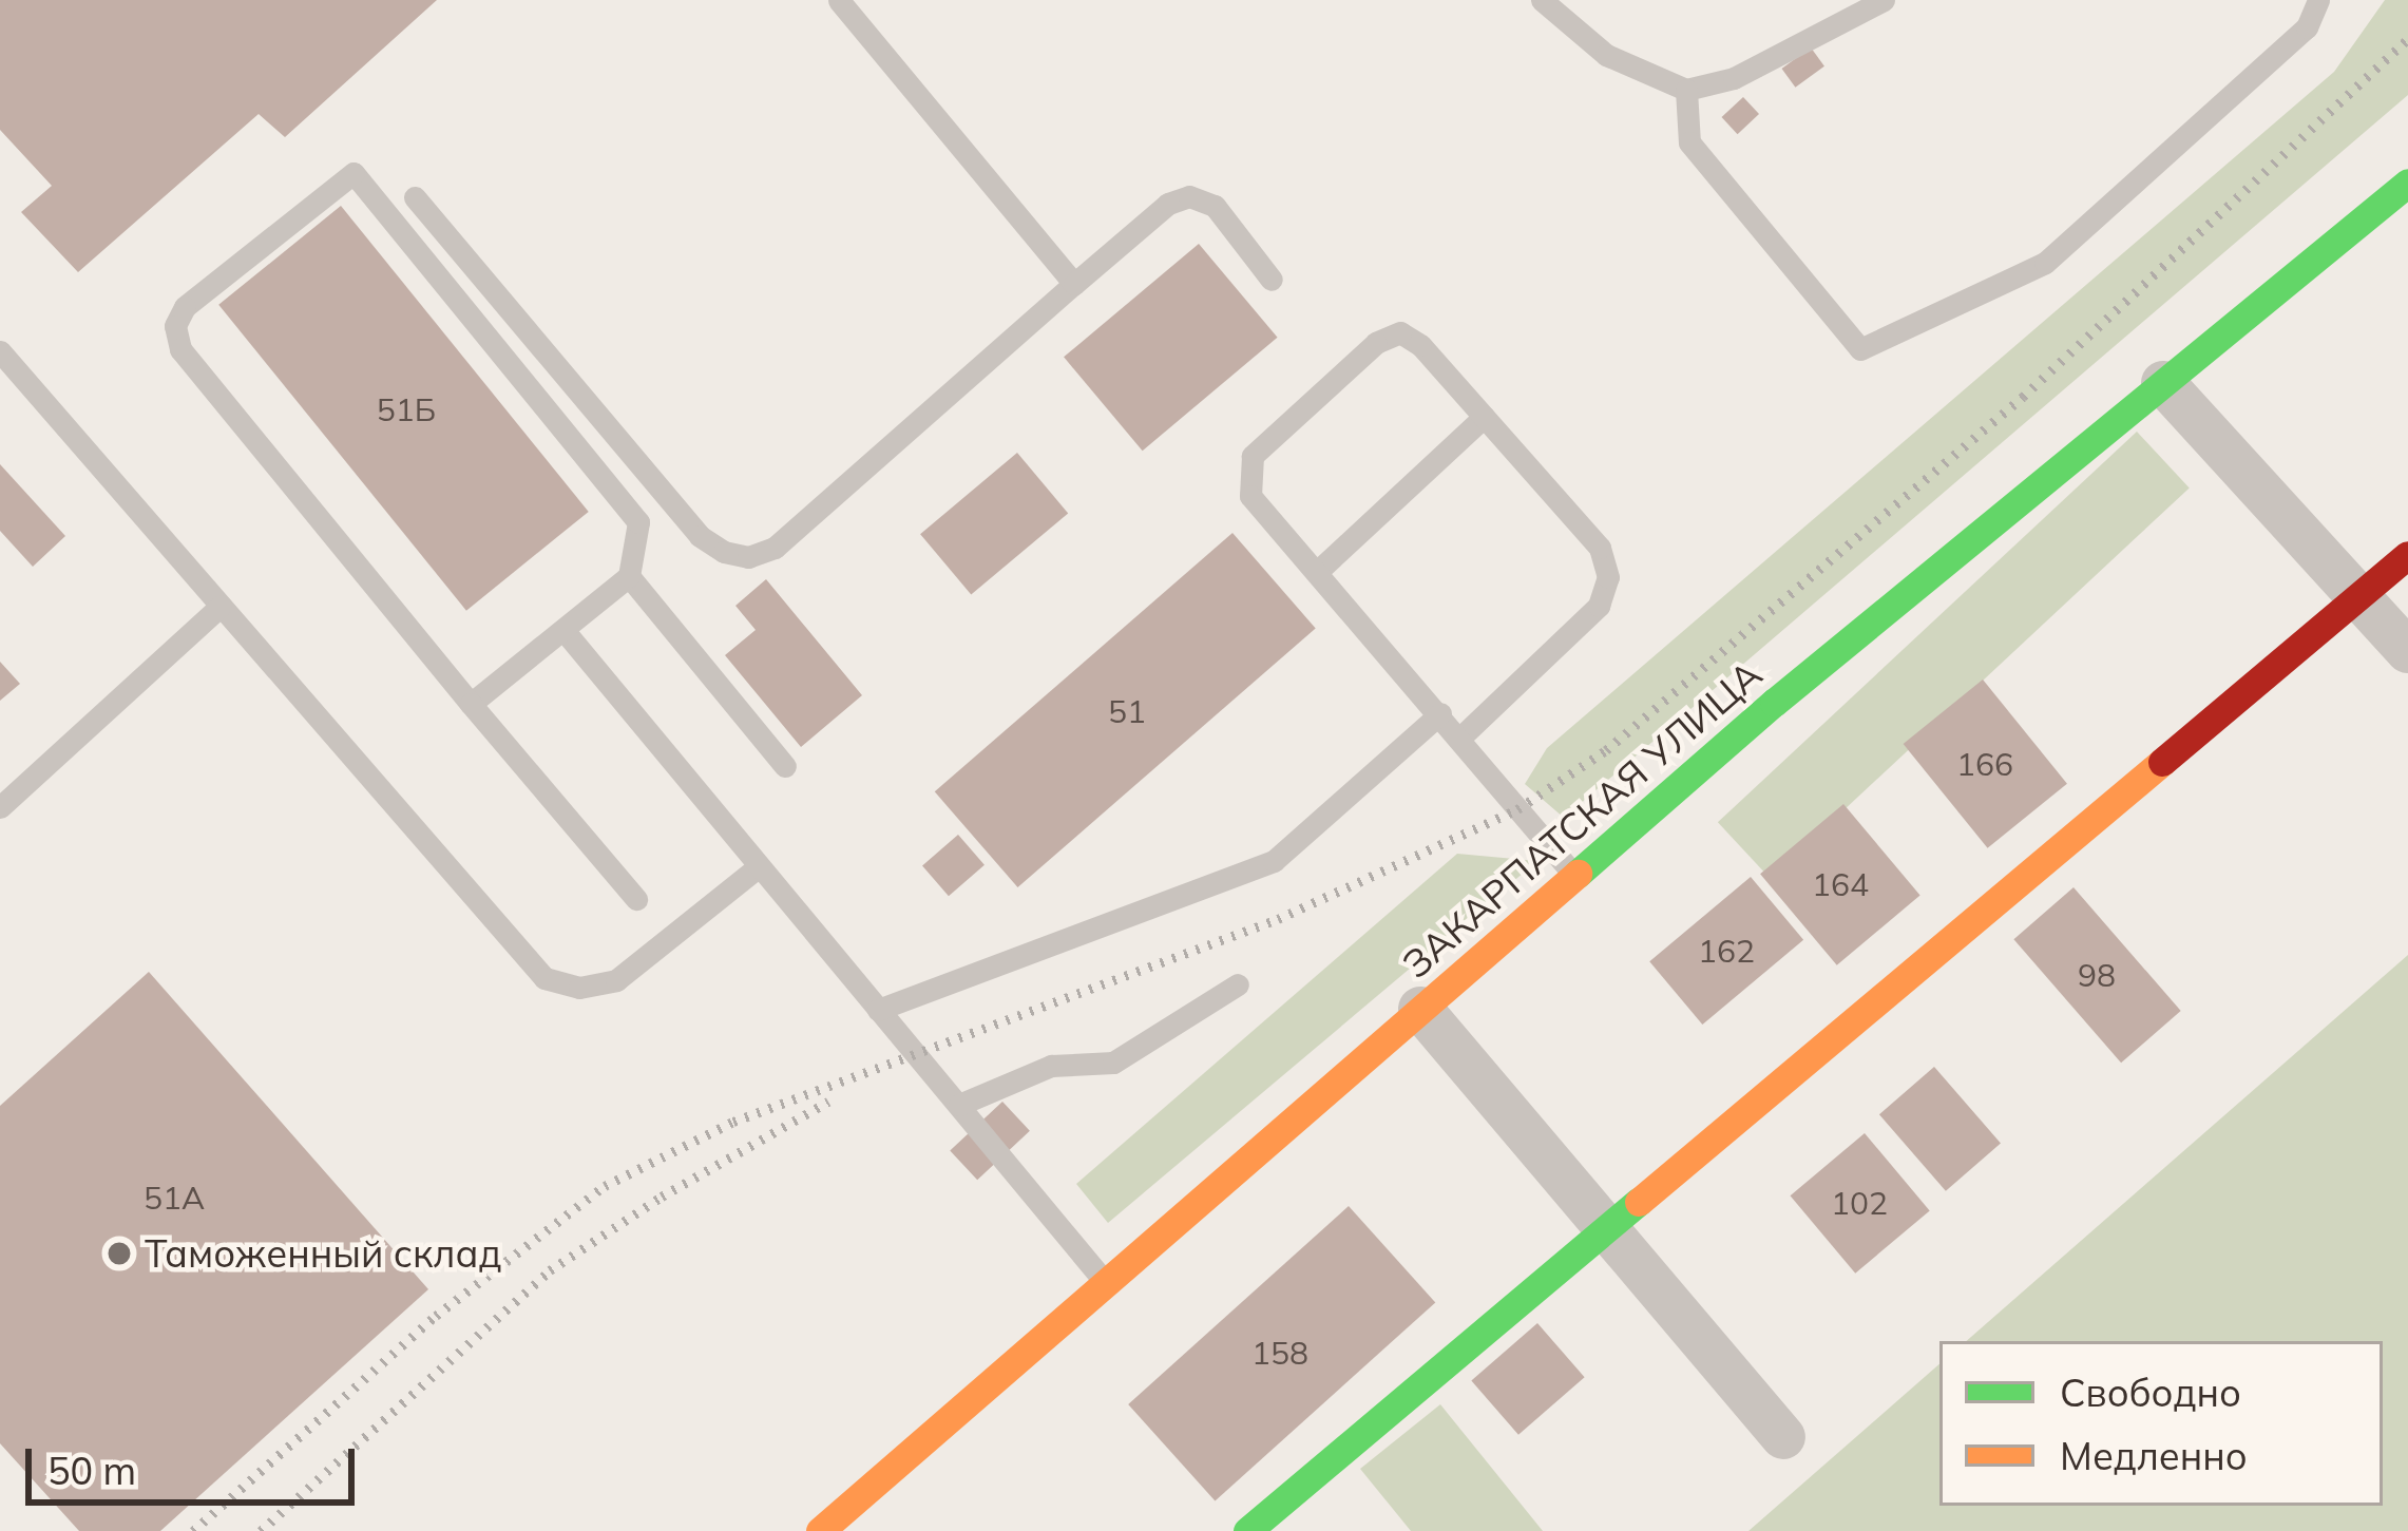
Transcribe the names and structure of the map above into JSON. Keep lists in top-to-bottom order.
{
  "streets": {
    "street": ["ЗАКАРПАТСКАЯ УЛИЦА"]
  },
  "places": ["Таможенный склад"],
  "house_numbers": [
    "51Б",
    "51",
    "166",
    "164",
    "162",
    "98",
    "51А",
    "102",
    "158"
  ],
  "legend": ["Свободно", "Медленно"],
  "scale_bar": "50 m"
}
